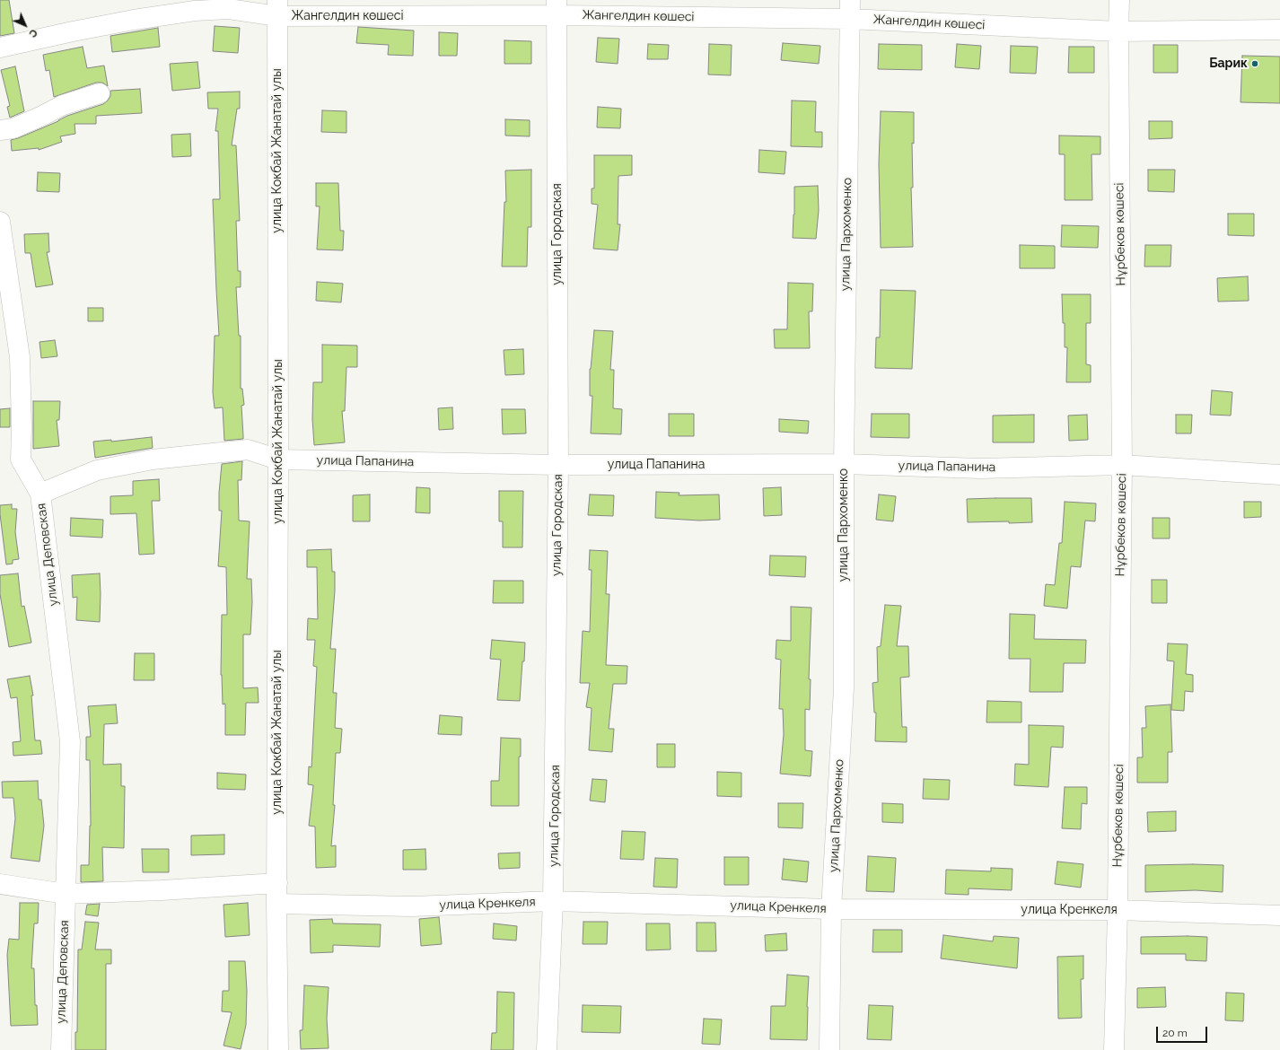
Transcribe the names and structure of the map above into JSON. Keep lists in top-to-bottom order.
{
  "streets": {
    "street": [
      "Жангелдин көшесі",
      "улица Кокбай Жанатай улы",
      "улица Городская",
      "улица Пархоменко",
      "Нұрбеков көшесі",
      "улица Папанина",
      "улица Деповская",
      "улица Кренкеля"
    ]
  },
  "crossings": [
    ["Жангелдин көшесі", "улица Кокбай Жанатай улы"],
    ["Жангелдин көшесі", "улица Городская"],
    ["Жангелдин көшесі", "улица Пархоменко"],
    ["Жангелдин көшесі", "Нұрбеков көшесі"],
    ["улица Кокбай Жанатай улы", "улица Папанина"],
    ["улица Кокбай Жанатай улы", "улица Кренкеля"],
    ["улица Городская", "улица Папанина"],
    ["улица Городская", "улица Кренкеля"],
    ["улица Пархоменко", "улица Папанина"],
    ["улица Пархоменко", "улица Кренкеля"],
    ["Нұрбеков көшесі", "улица Папанина"],
    ["Нұрбеков көшесі", "улица Кренкеля"],
    ["улица Папанина", "улица Деповская"]
  ],
  "places": ["Барик"],
  "scale_bar": "20 m",
  "north": "bottom right"
}
